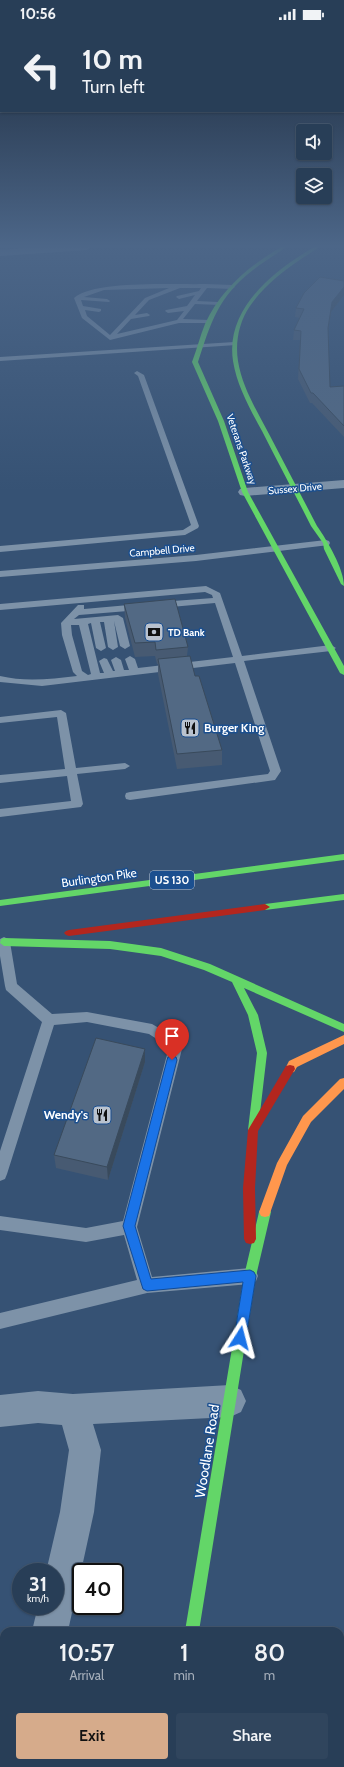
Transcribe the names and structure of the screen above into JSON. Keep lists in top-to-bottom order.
{
  "streets": {
    "main road": [
      "Veterans Parkway",
      "Burlington Pike",
      "US 130",
      "Woodlane Road"
    ],
    "street": ["Sussex Drive"],
    "lane": ["Campbell Drive"]
  },
  "crossings": [
    ["Veterans Parkway", "Sussex Drive"],
    ["Veterans Parkway", "Campbell Drive"]
  ],
  "places": {
    "bank": ["TD Bank"],
    "restaurant": ["Burger King", "Wendy's"]
  },
  "page": {
    "status": "10:56",
    "turn": ["10 m", "Turn left"],
    "speed": "31 km/h",
    "limit": "40",
    "eta": [
      "10:57",
      "Arrival",
      "1",
      "min",
      "80",
      "m"
    ],
    "buttons": ["Exit", "Share"]
  }
}
